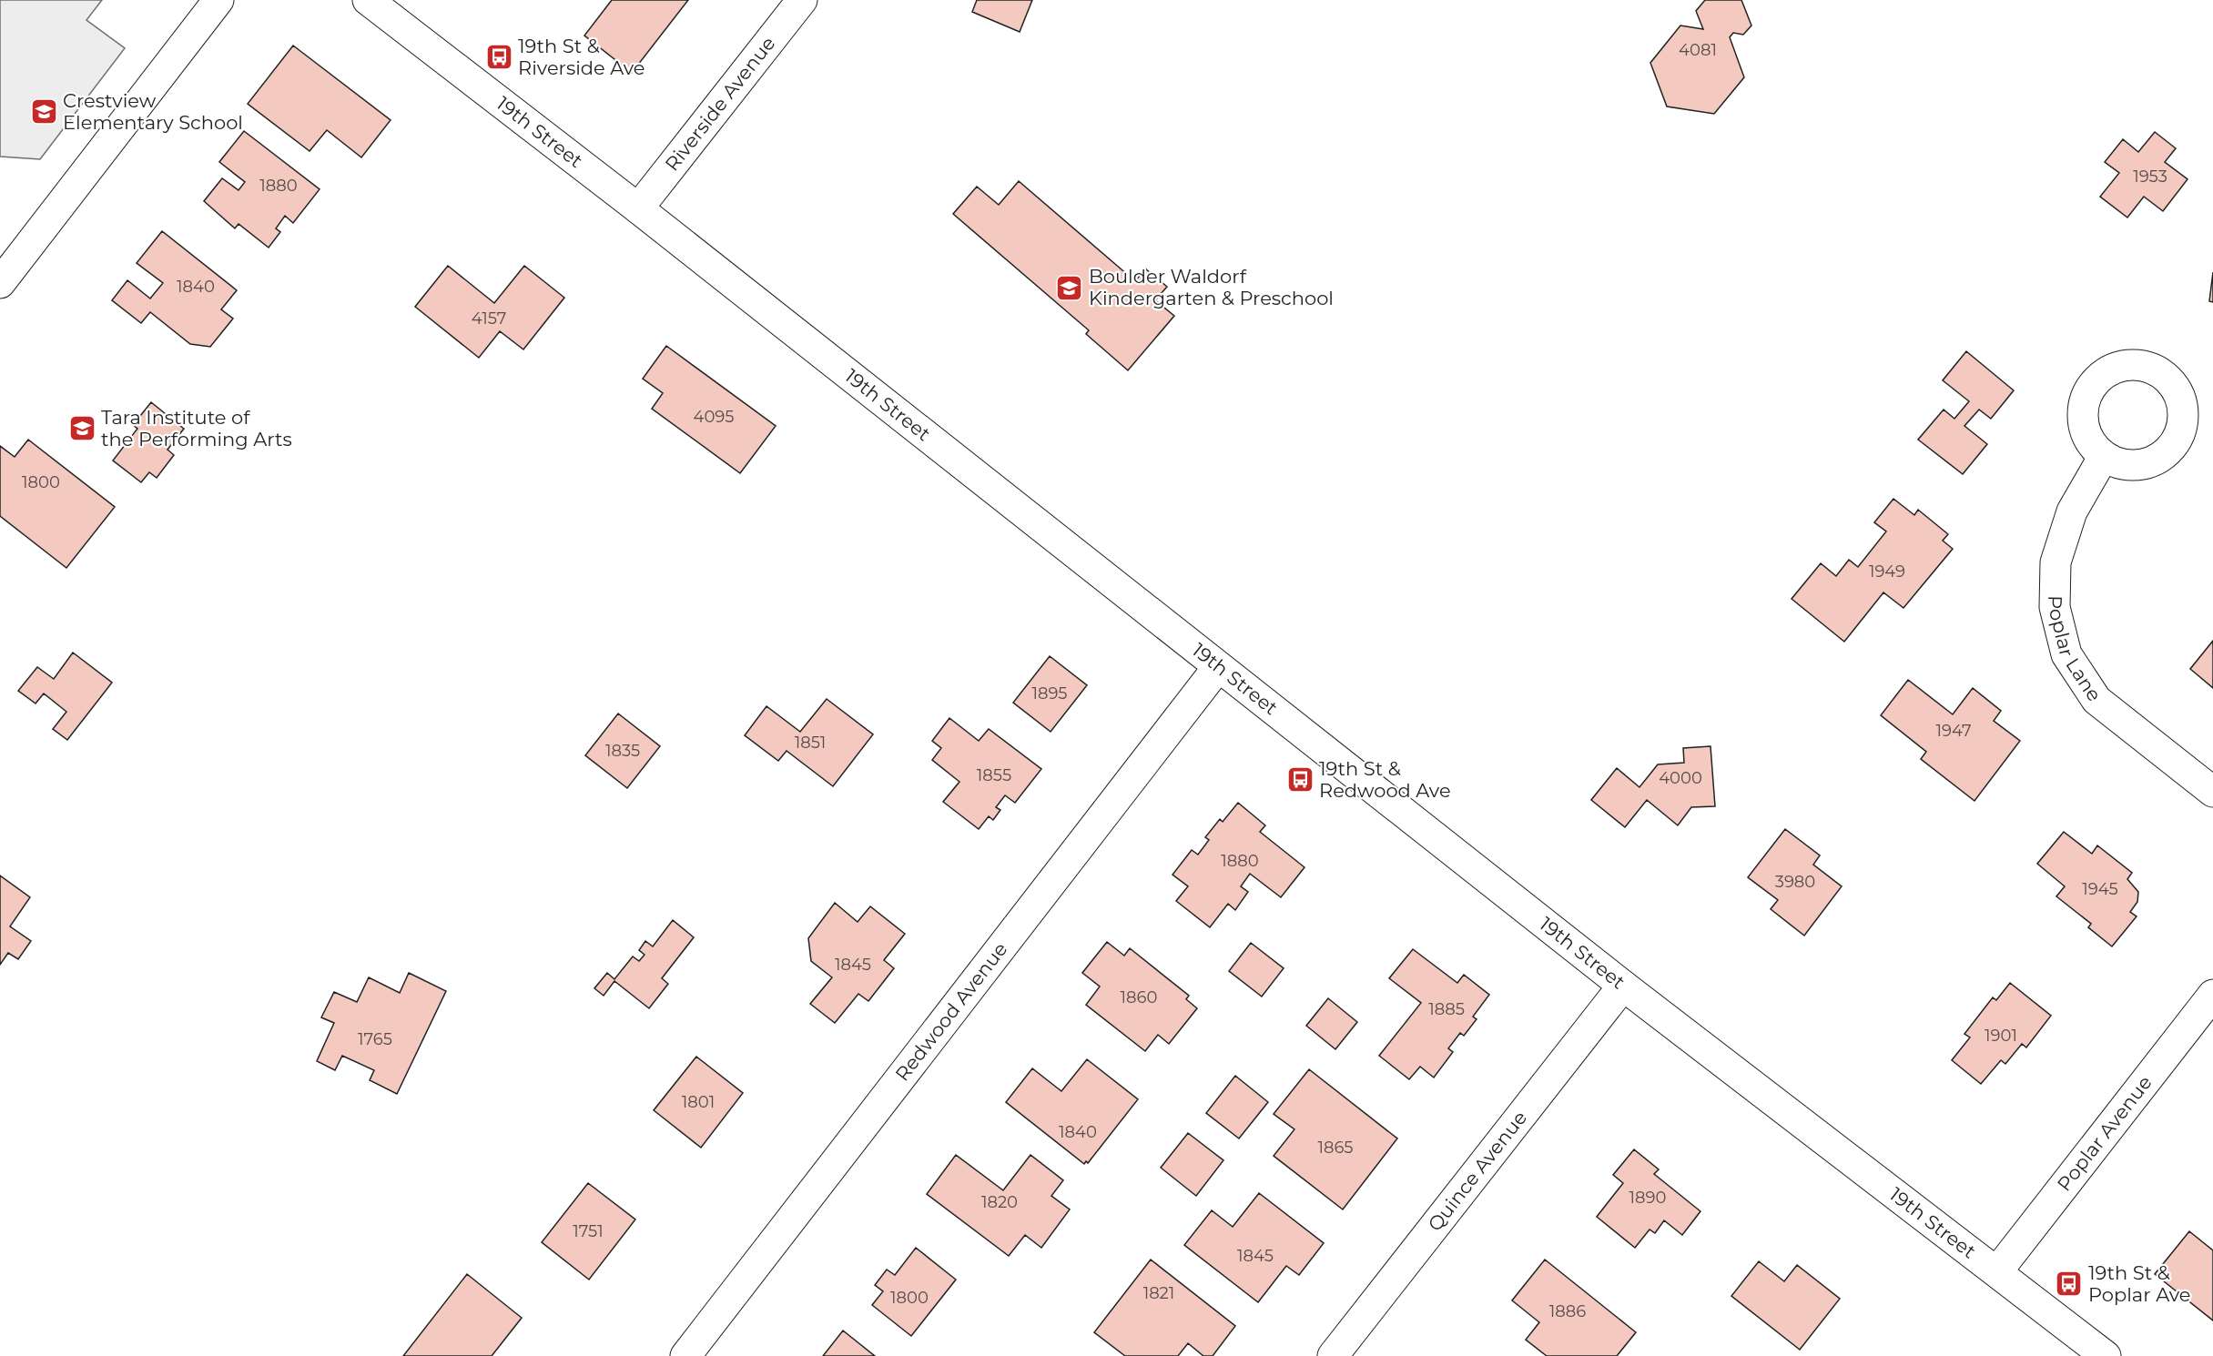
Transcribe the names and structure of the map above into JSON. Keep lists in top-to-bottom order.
{
  "streets": {
    "street": [
      "Riverside Avenue",
      "19th Street",
      "Poplar Lane",
      "Redwood Avenue",
      "Poplar Avenue",
      "Quince Avenue"
    ]
  },
  "crossings": [
    ["Riverside Avenue", "19th Street"],
    ["19th Street", "Redwood Avenue"],
    ["19th Street", "Poplar Avenue"],
    ["19th Street", "Quince Avenue"]
  ],
  "places": {
    "bus stop": ["19th St & Riverside Ave", "19th St & Redwood Ave", "19th St & Poplar Ave"],
    "school or university": ["Crestview Elementary School", "Boulder Waldorf Kindergarten & Preschool", "Tara Institute of the Performing Arts"]
  },
  "house_numbers": [
    "4081",
    "1953",
    "1880",
    "1840",
    "4157",
    "4095",
    "1800",
    "1949",
    "1895",
    "1947",
    "1851",
    "1835",
    "1855",
    "4000",
    "1880",
    "3980",
    "1945",
    "1845",
    "1860",
    "1885",
    "1901",
    "1765",
    "1801",
    "1840",
    "1865",
    "1890",
    "1820",
    "1751",
    "1845",
    "1821",
    "1800",
    "1886"
  ]
}
